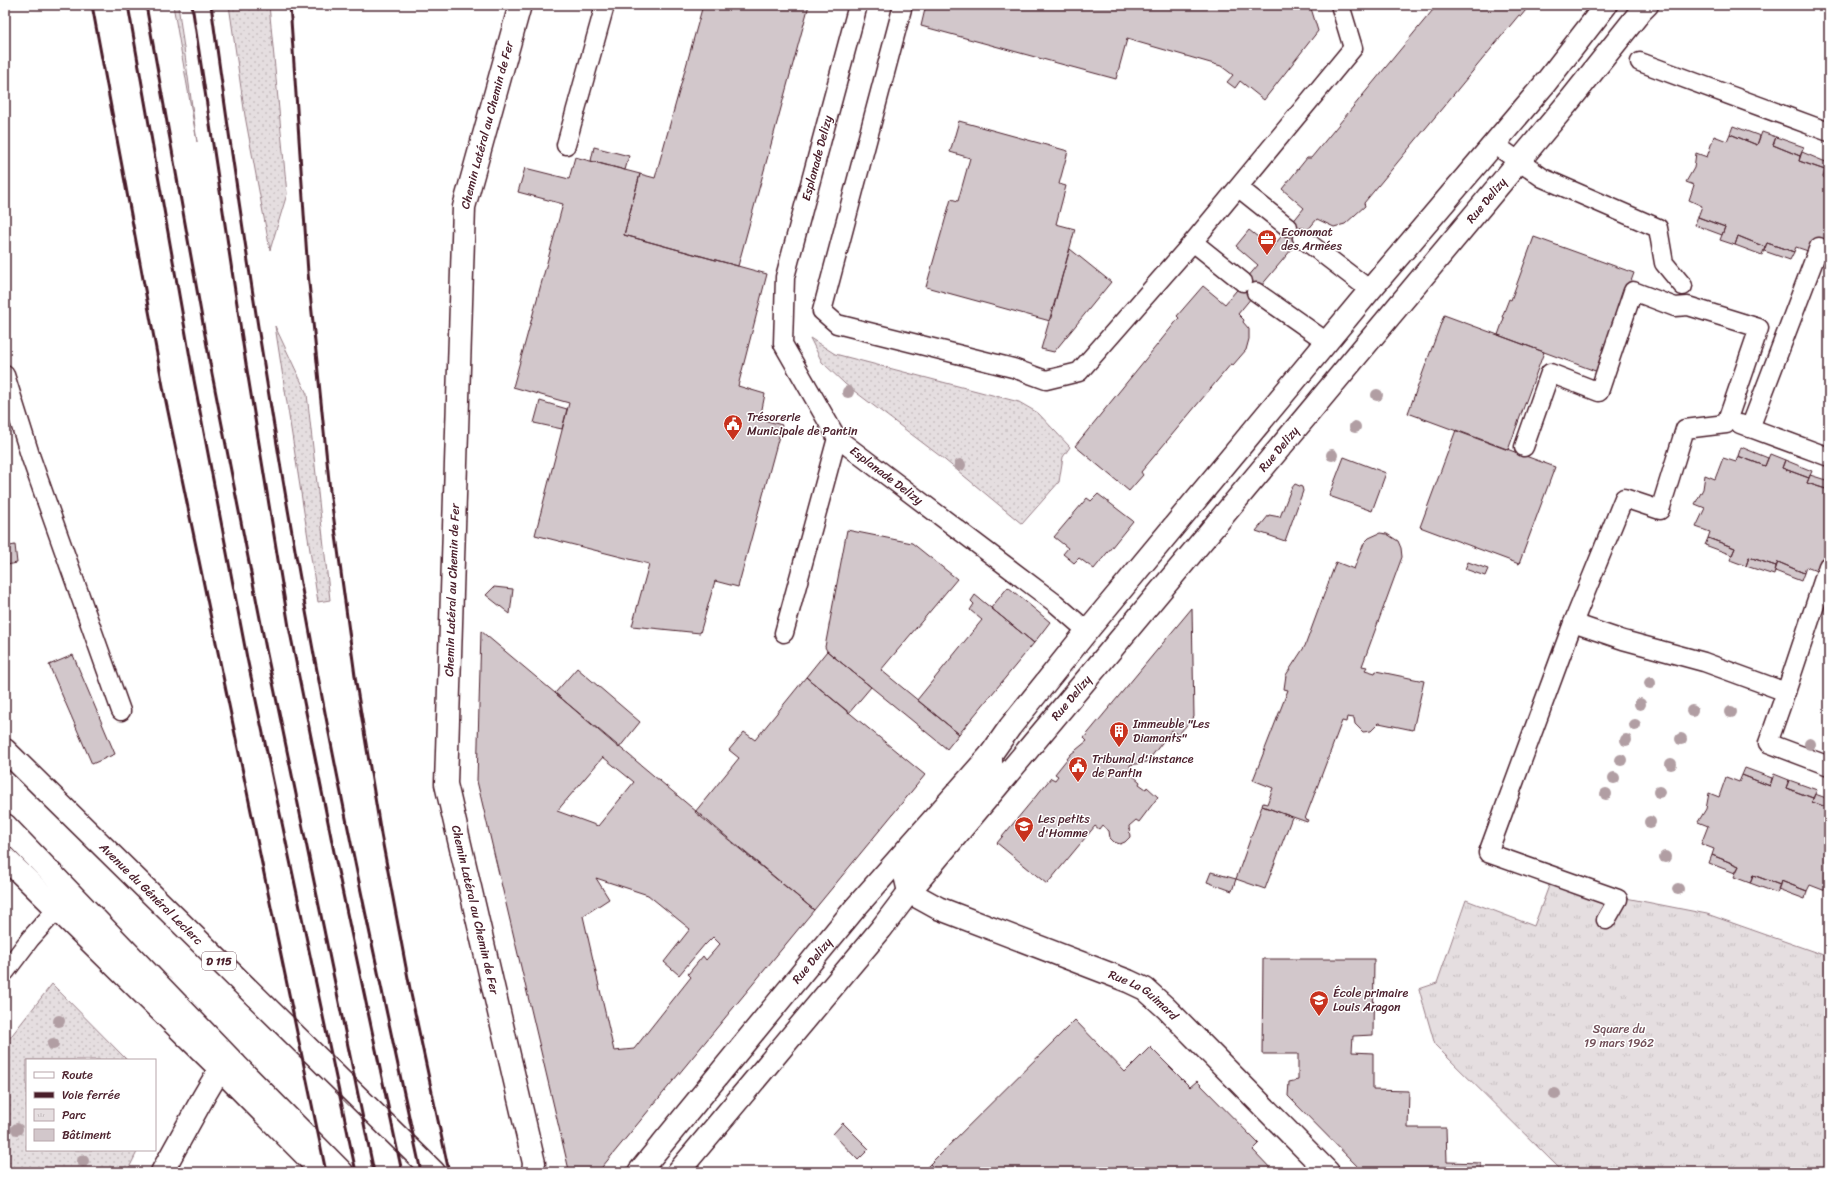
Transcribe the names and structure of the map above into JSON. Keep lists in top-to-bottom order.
{
  "streets": {
    "main road": [
      "Chemin Latéral au Chemin de Fer",
      "Rue Delizy",
      "Avenue du Général Leclerc",
      "D 115",
      "Rue La Guimard"
    ],
    "lane": ["Esplanade Delizy"]
  },
  "crossings": [
    ["Esplanade Delizy", "Rue Delizy"],
    ["Rue Delizy", "Rue La Guimard"]
  ],
  "parks": ["Square du 19 mars 1962"],
  "places": {
    "office": ["Economat des Armées"],
    "public building": ["Trésorerie Municipale de Pantin", "Tribunal d'instance de Pantin"],
    "building": ["Immeuble \"Les Diamants\""],
    "school or university": ["Les petits d'Homme", "École primaire Louis Aragon"]
  },
  "legend": [
    "Route",
    "Voie ferrée",
    "Parc",
    "Bâtiment"
  ]
}
